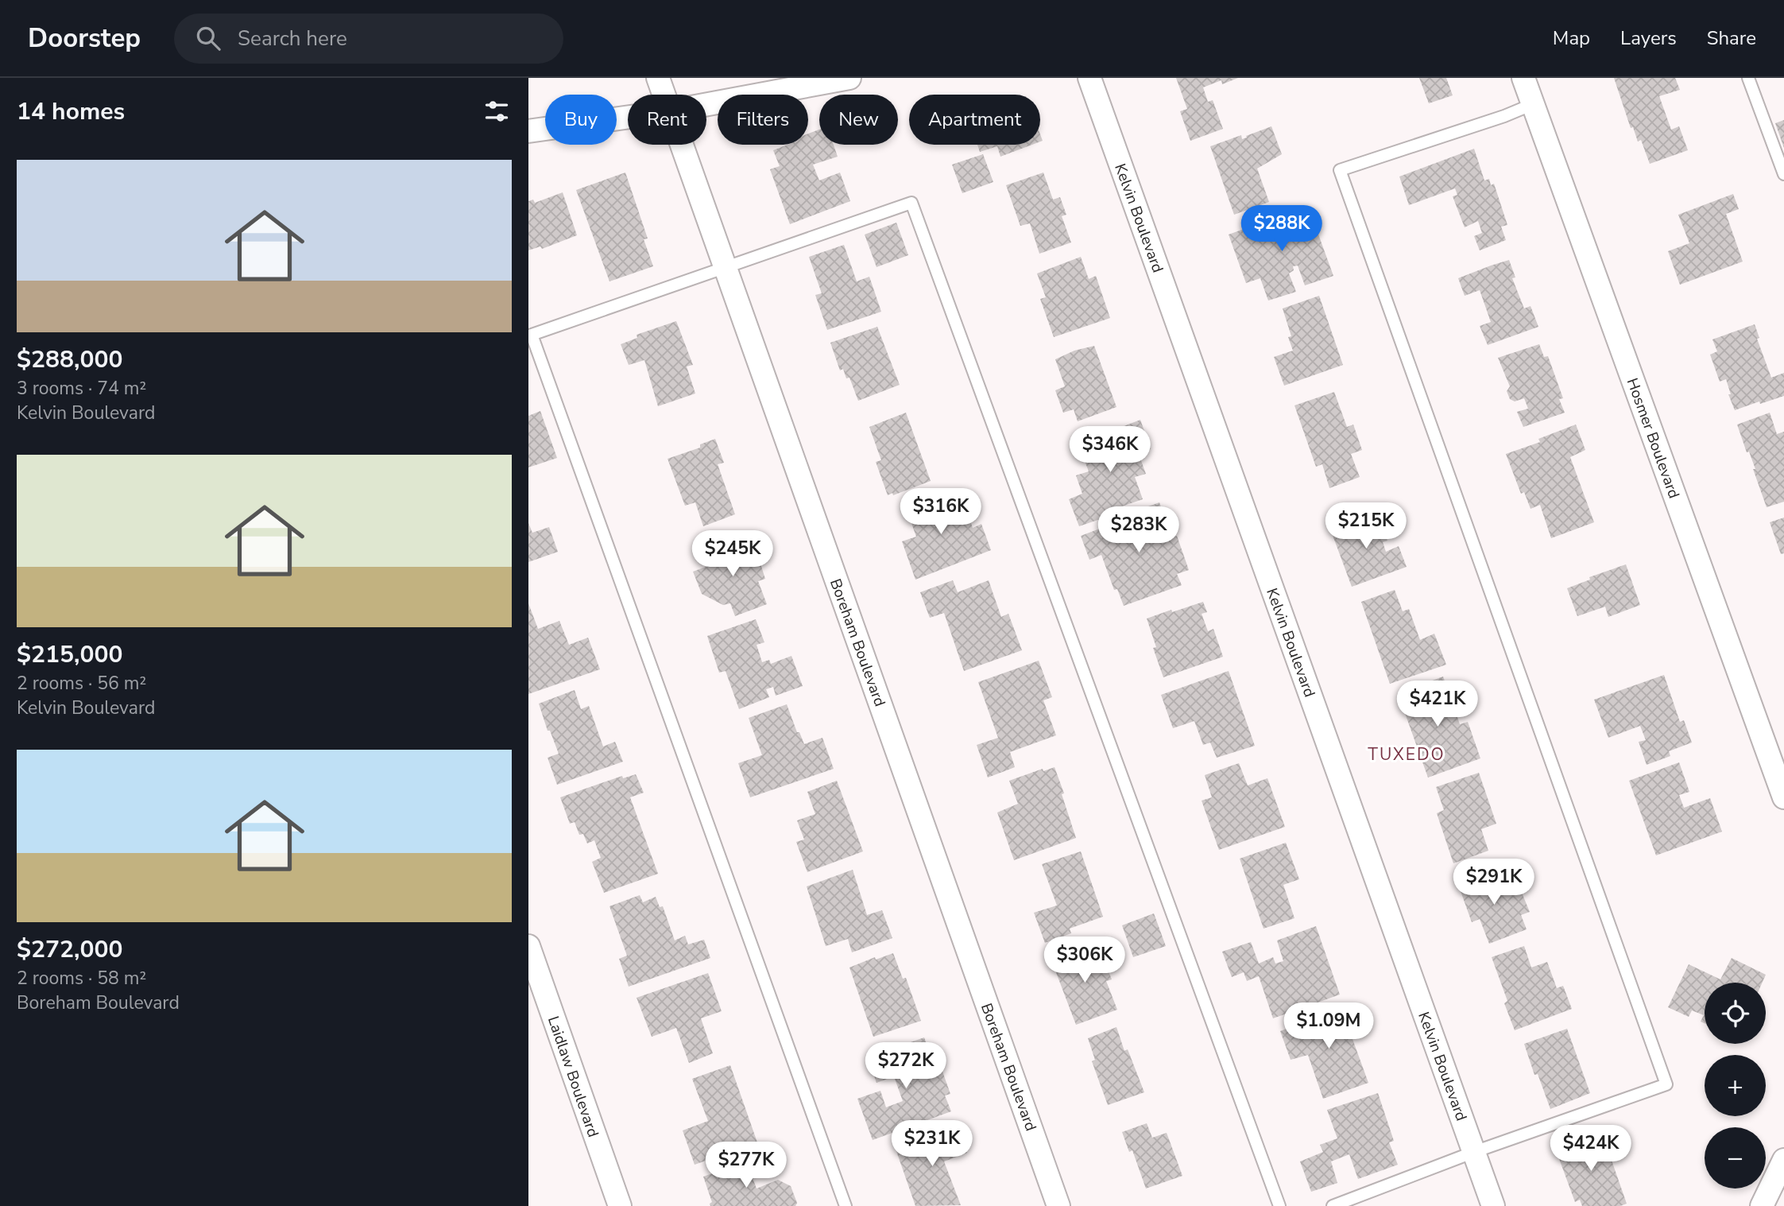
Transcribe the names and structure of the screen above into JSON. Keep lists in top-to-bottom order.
{
  "streets": {
    "street": [
      "Kelvin Boulevard",
      "Hosmer Boulevard",
      "Boreham Boulevard",
      "Laidlaw Boulevard"
    ]
  },
  "districts": ["TUXEDO"],
  "page": {
    "header": "Doorstep",
    "search": "Search here",
    "nav": ["Map", "Layers", "Share"],
    "heading": "14 homes",
    "chip": [
      "Buy",
      "Rent",
      "Filters",
      "New",
      "Apartment"
    ],
    "list": [
      {
        "name": "$288,000",
        "note": "3 rooms · 74 m² · Kelvin Boulevard"
      },
      {
        "name": "$215,000",
        "note": "2 rooms · 56 m² · Kelvin Boulevard"
      },
      {
        "name": "$272,000",
        "note": "2 rooms · 58 m² · Boreham Boulevard"
      }
    ],
    "price": [
      "$288K",
      "$346K",
      "$316K",
      "$215K",
      "$283K",
      "$245K",
      "$421K",
      "$291K",
      "$306K",
      "$1.09M",
      "$272K",
      "$231K",
      "$424K",
      "$277K"
    ],
    "map_buttons": ["+", "−"]
  }
}
